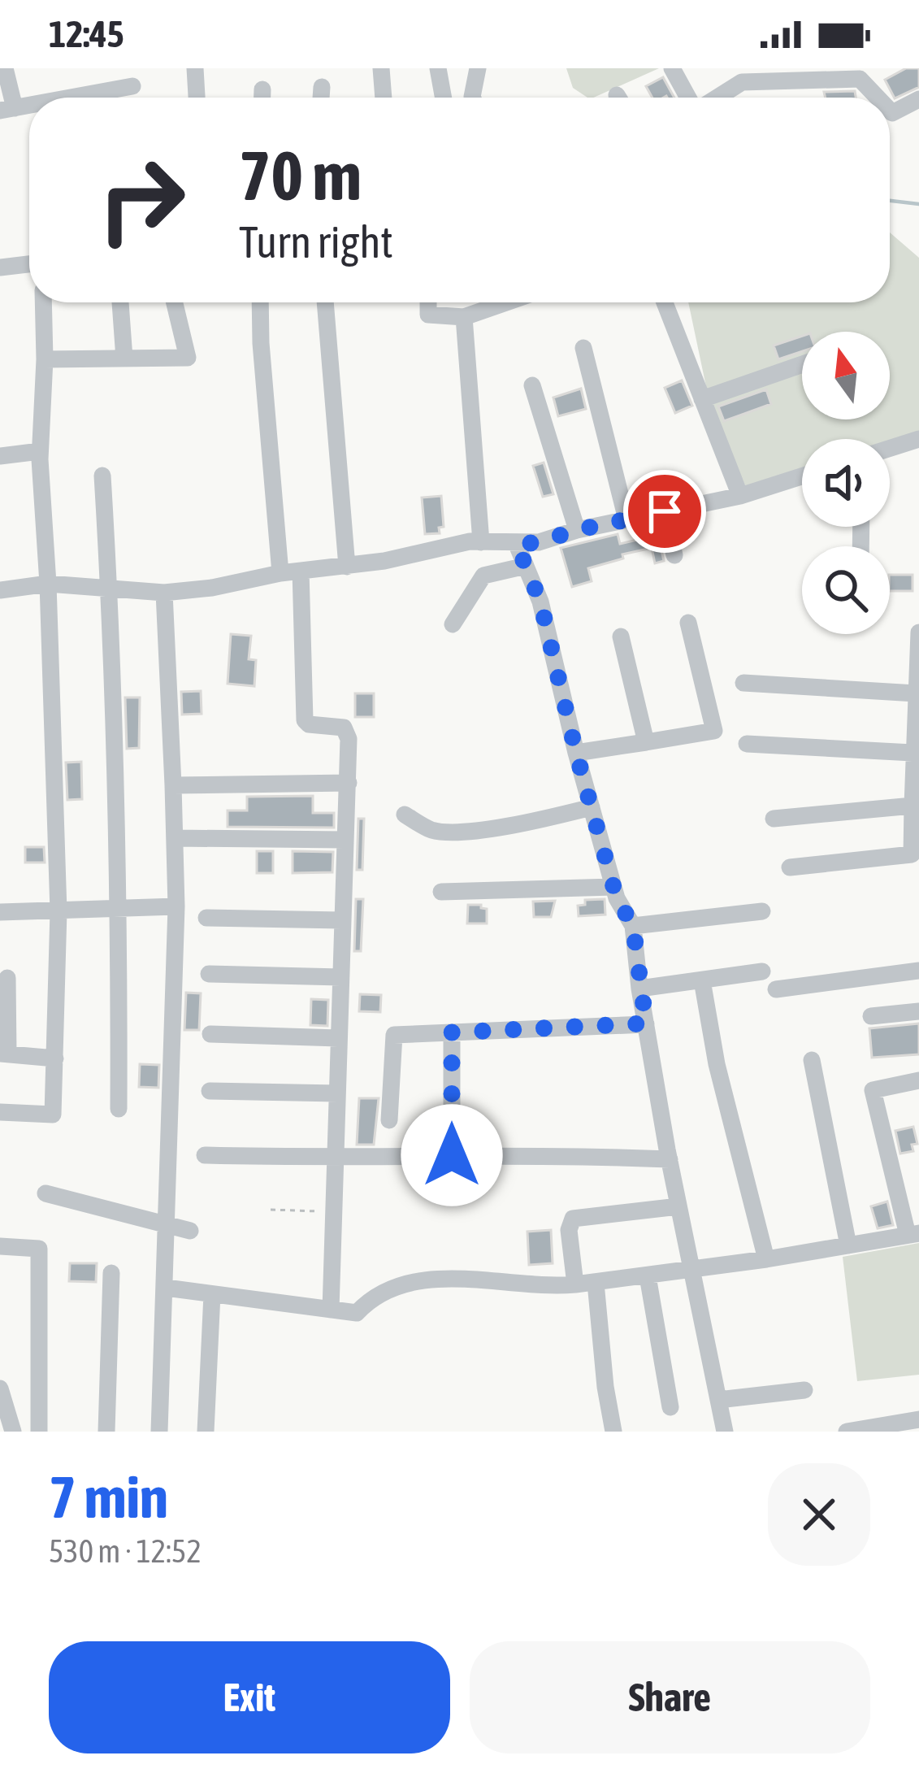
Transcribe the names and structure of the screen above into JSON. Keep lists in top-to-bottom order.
{
  "north": "top",
  "page": {
    "status": "12:45",
    "turn": ["70 m", "Turn right"],
    "heading": ["7 min", "530 m · 12:52"],
    "buttons": ["Exit", "Share"]
  }
}
